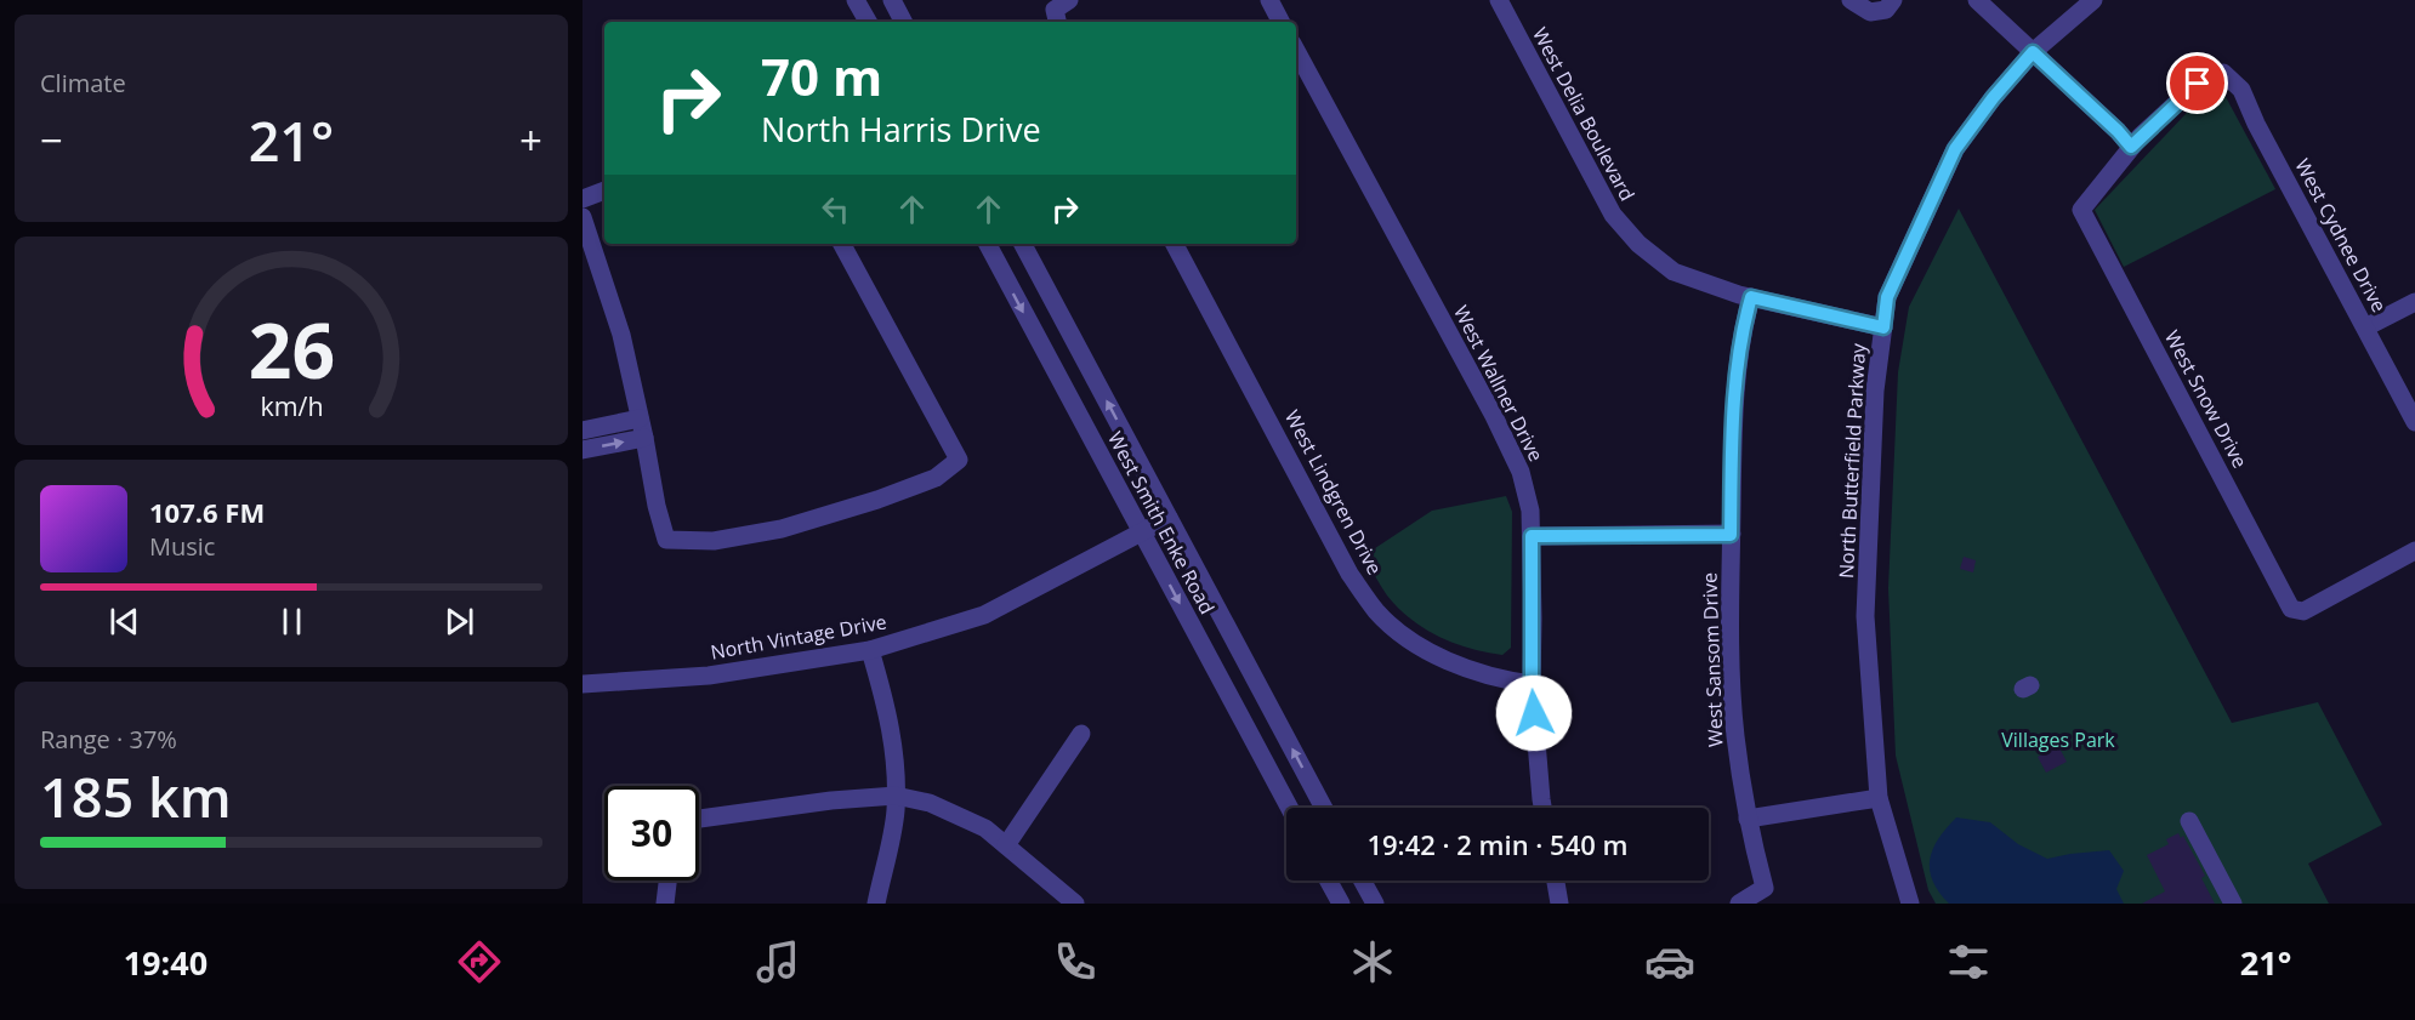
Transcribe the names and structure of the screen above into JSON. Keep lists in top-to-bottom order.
{
  "streets": {
    "street": [
      "West Delia Boulevard",
      "West Cydnee Drive",
      "West Wallner Drive",
      "West Snow Drive",
      "North Butterfield Parkway",
      "West Lindgren Drive",
      "West Smith Enke Road",
      "North Vintage Drive",
      "West Sansom Drive"
    ]
  },
  "crossings": [
    ["West Delia Boulevard", "North Butterfield Parkway"],
    ["West Delia Boulevard", "West Sansom Drive"],
    ["West Cydnee Drive", "West Snow Drive"],
    ["West Wallner Drive", "West Lindgren Drive"],
    ["West Smith Enke Road", "North Vintage Drive"]
  ],
  "parks": ["Villages Park"],
  "page": {
    "tile": [
      "Climate",
      ["Range · 37%", "185 km"]
    ],
    "turn": ["70 m", "North Harris Drive"],
    "heat": ["−", "21°", "+"],
    "song": ["107.6 FM", "Music"],
    "limit": "30",
    "trip": "19:42 · 2 min · 540 m",
    "tabs": ["19:40", "21°"],
    "gauge": ["26", "km/h"]
  }
}
